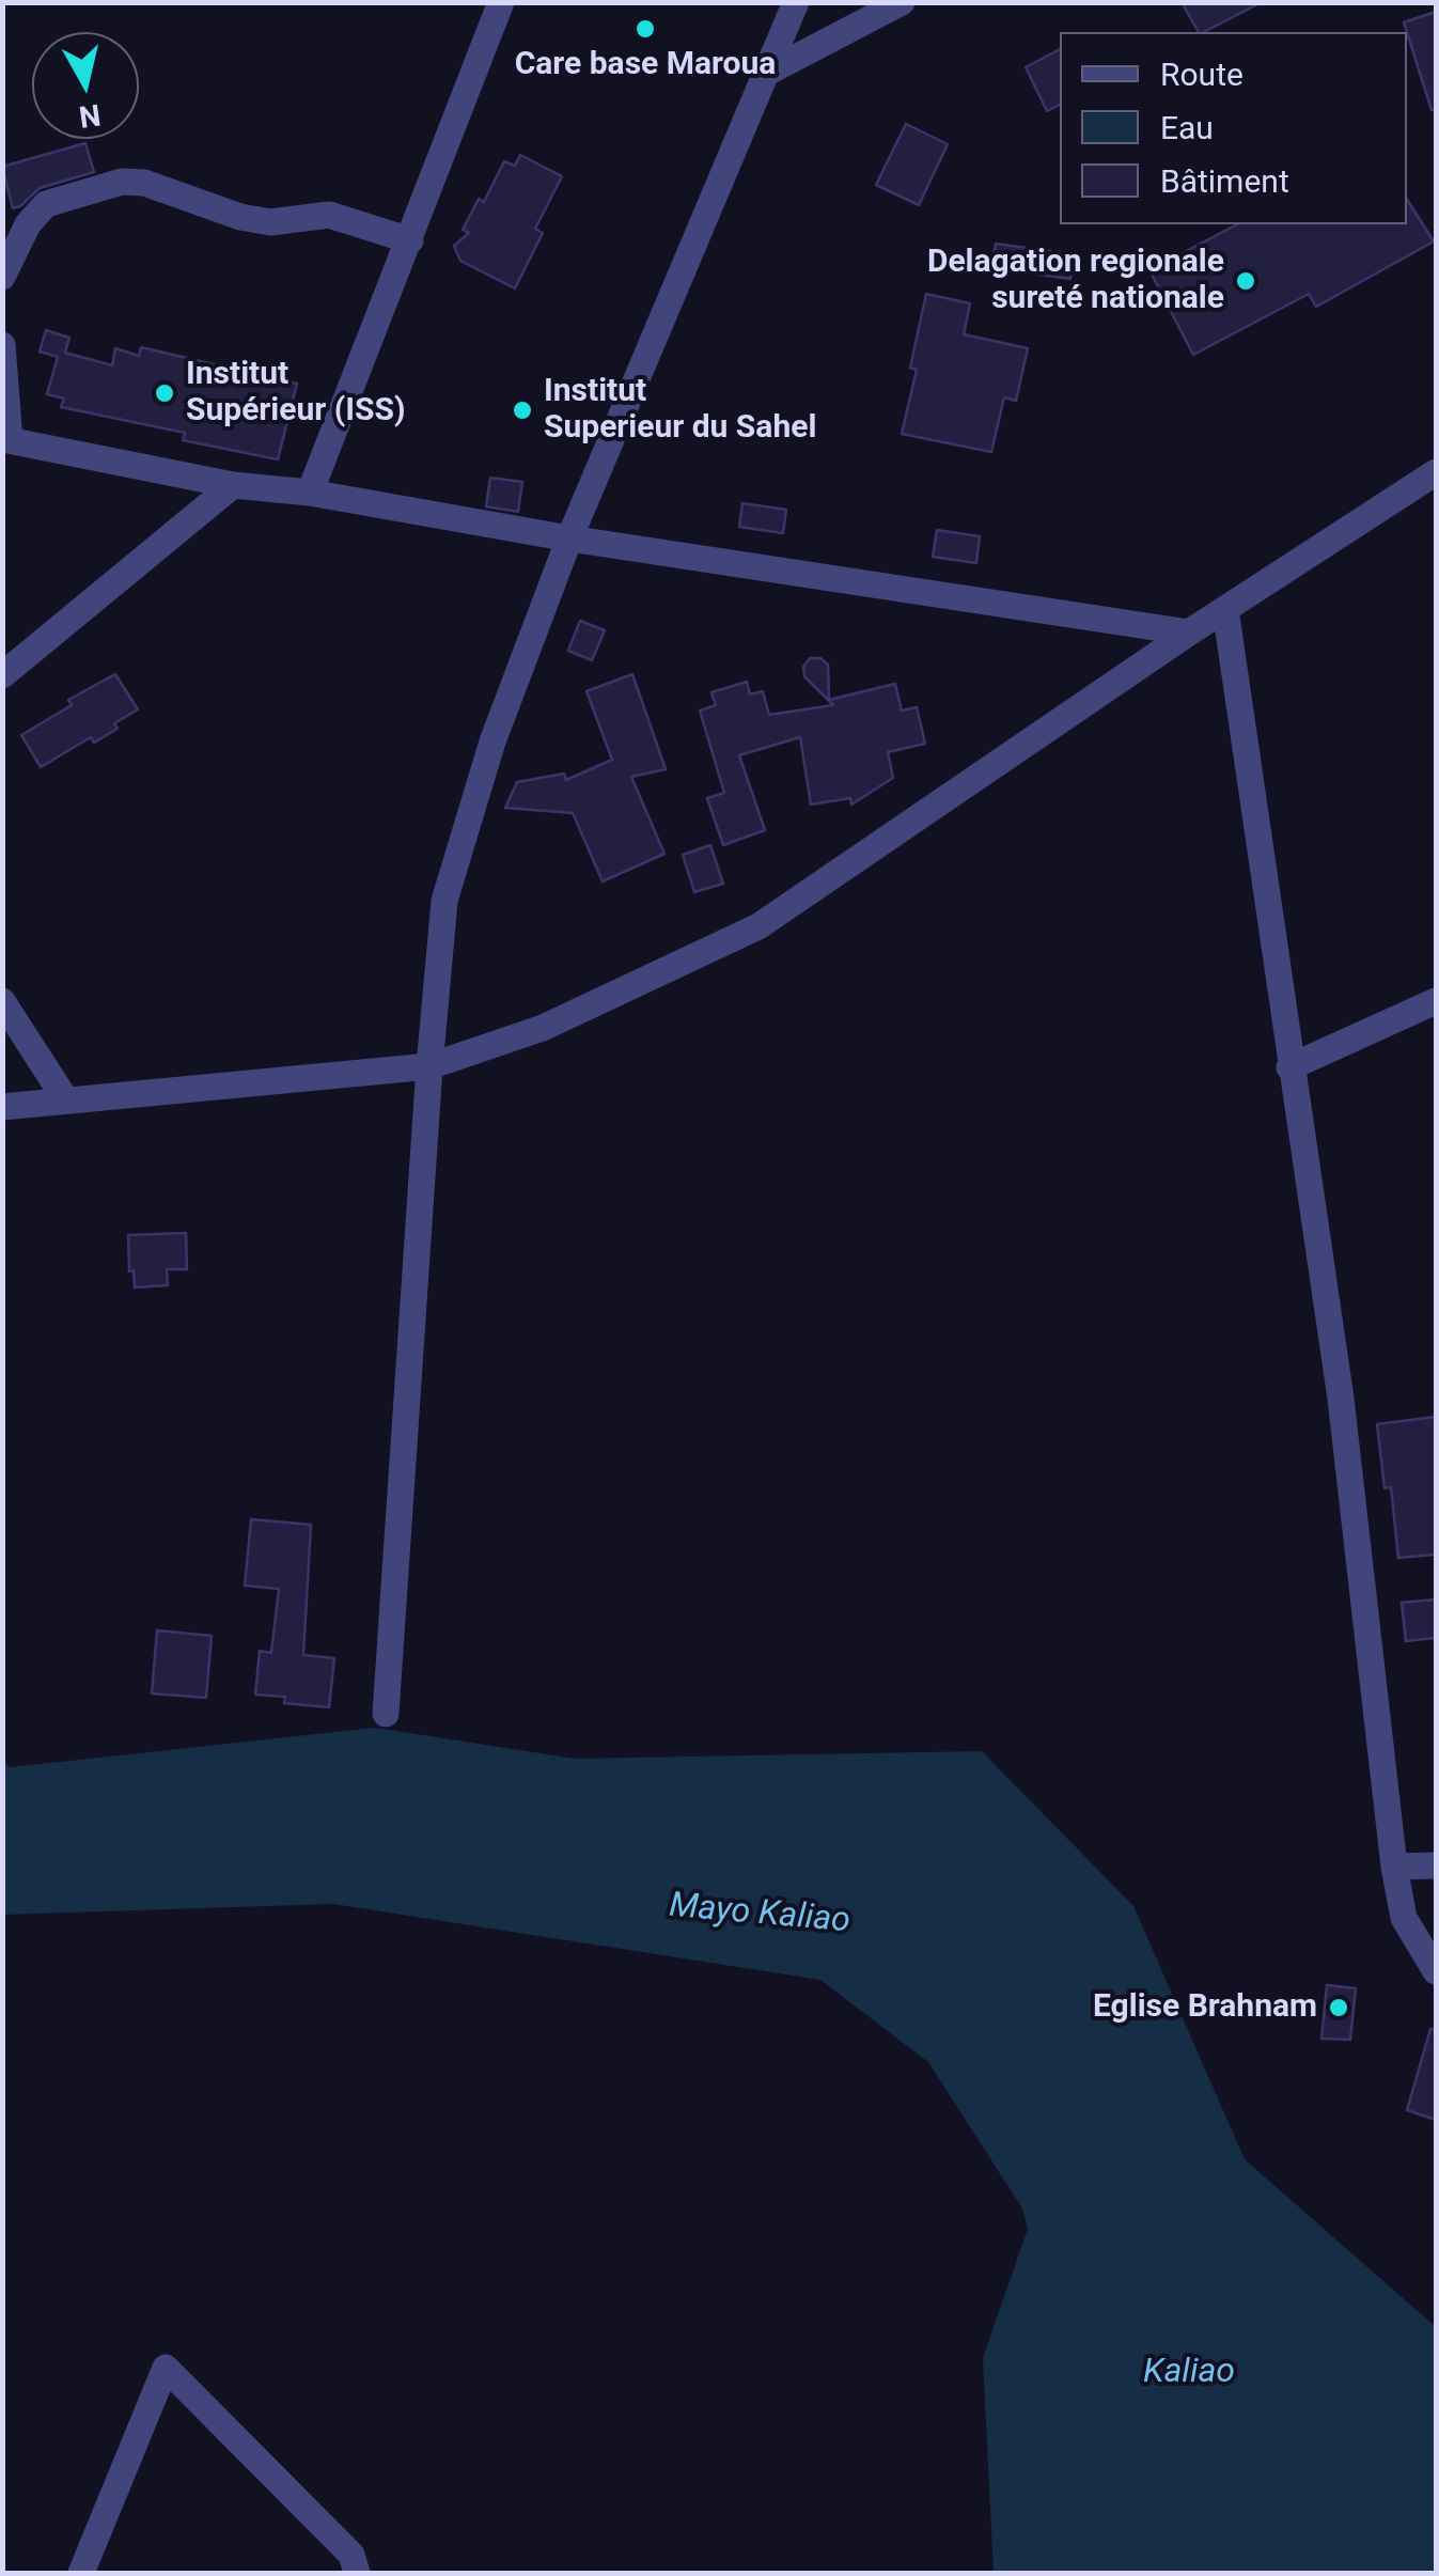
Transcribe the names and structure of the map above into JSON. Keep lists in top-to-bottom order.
{
  "water": ["Mayo Kaliao", "Kaliao"],
  "places": [
    "Care base Maroua",
    "Delagation regionale sureté nationale",
    "Institut Supérieur (ISS)",
    "Institut Superieur du Sahel",
    "Eglise Brahnam"
  ],
  "legend": ["Route", "Eau", "Bâtiment"],
  "north": "bottom"
}
